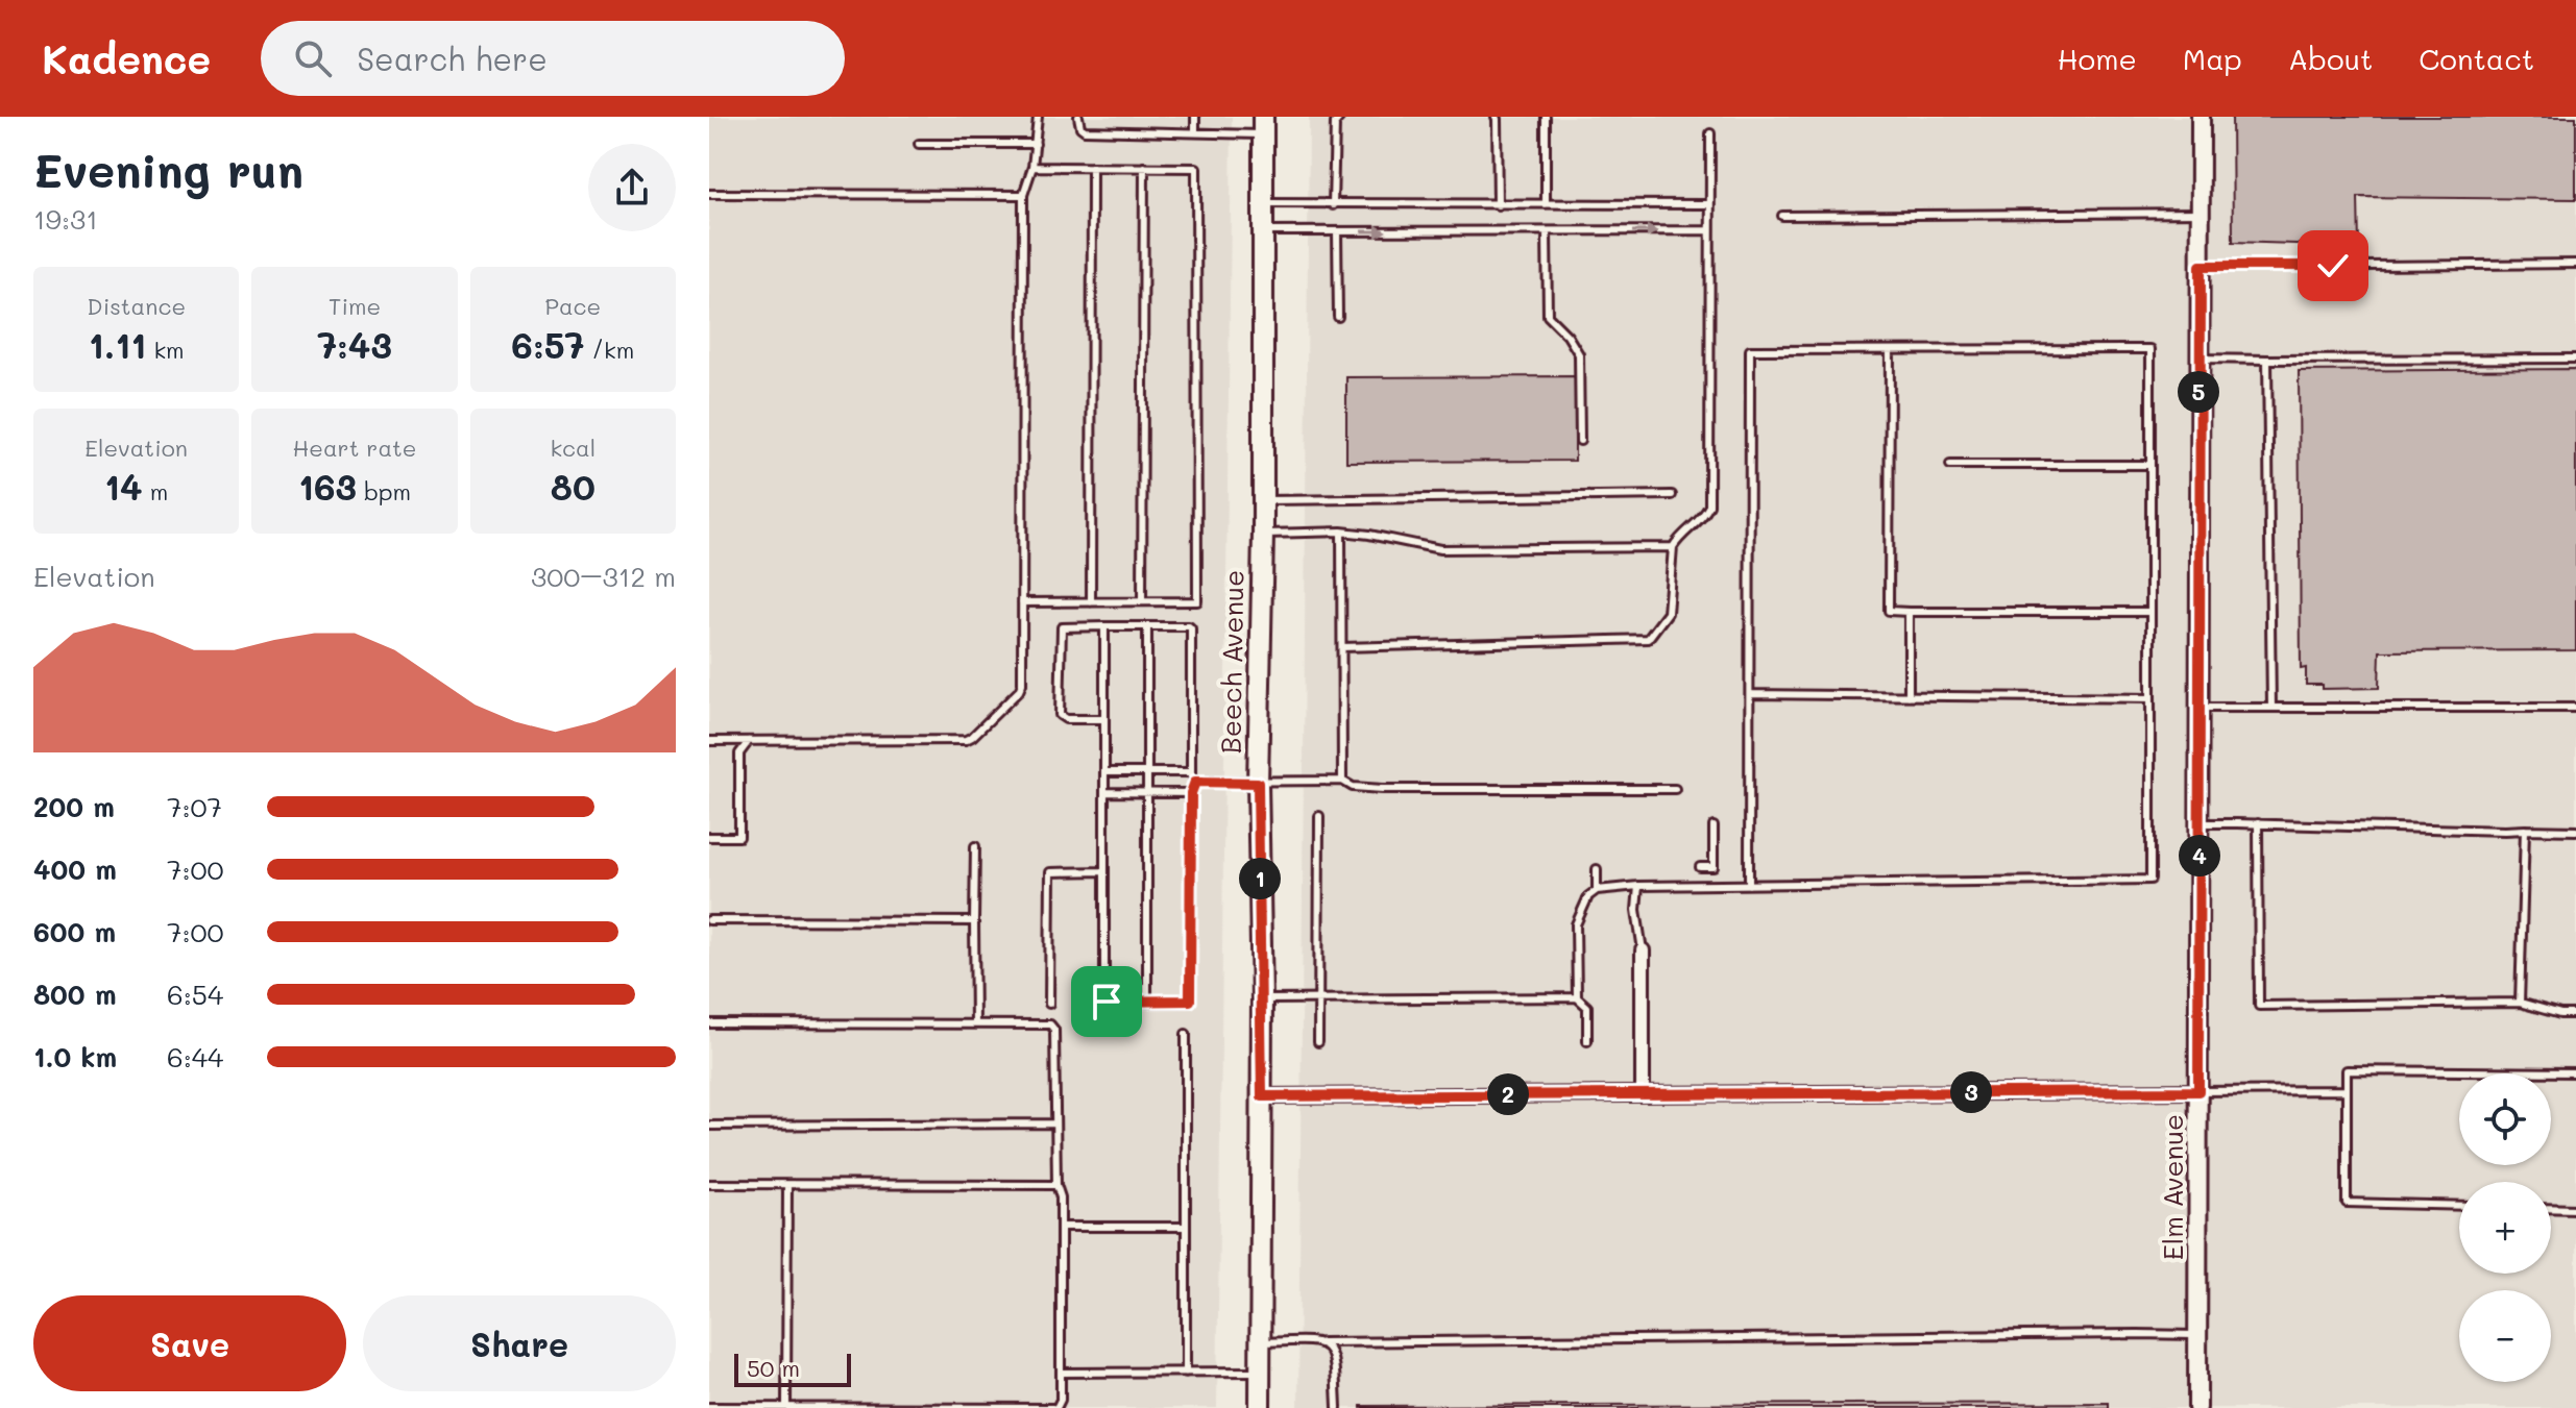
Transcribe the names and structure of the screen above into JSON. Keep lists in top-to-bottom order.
{
  "streets": {
    "main road": ["Beech Avenue"],
    "street": ["Elm Avenue"]
  },
  "scale_bar": "50 m",
  "page": {
    "header": "Kadence",
    "search": "Search here",
    "nav": [
      "Home",
      "Map",
      "About",
      "Contact"
    ],
    "heading": ["Evening run", "19:31"],
    "stats": [
      ["Distance", "1.11 km"],
      ["Time", "7:43"],
      ["Pace", "6:57 /km"],
      ["Elevation", "14 m"],
      ["Heart rate", "163 bpm"],
      ["kcal", "80"]
    ],
    "pins": [
      "5",
      "4",
      "1",
      "3",
      "2"
    ],
    "chart": ["Elevation", "300–312 m"],
    "list": [
      {
        "name": "200 m",
        "note": "7:07"
      },
      {
        "name": "400 m",
        "note": "7:00"
      },
      {
        "name": "600 m",
        "note": "7:00"
      },
      {
        "name": "800 m",
        "note": "6:54"
      },
      {
        "name": "1.0 km",
        "note": "6:44"
      }
    ],
    "map_buttons": ["+", "−"],
    "buttons": ["Save", "Share"],
    "scale": "50 m"
  }
}
